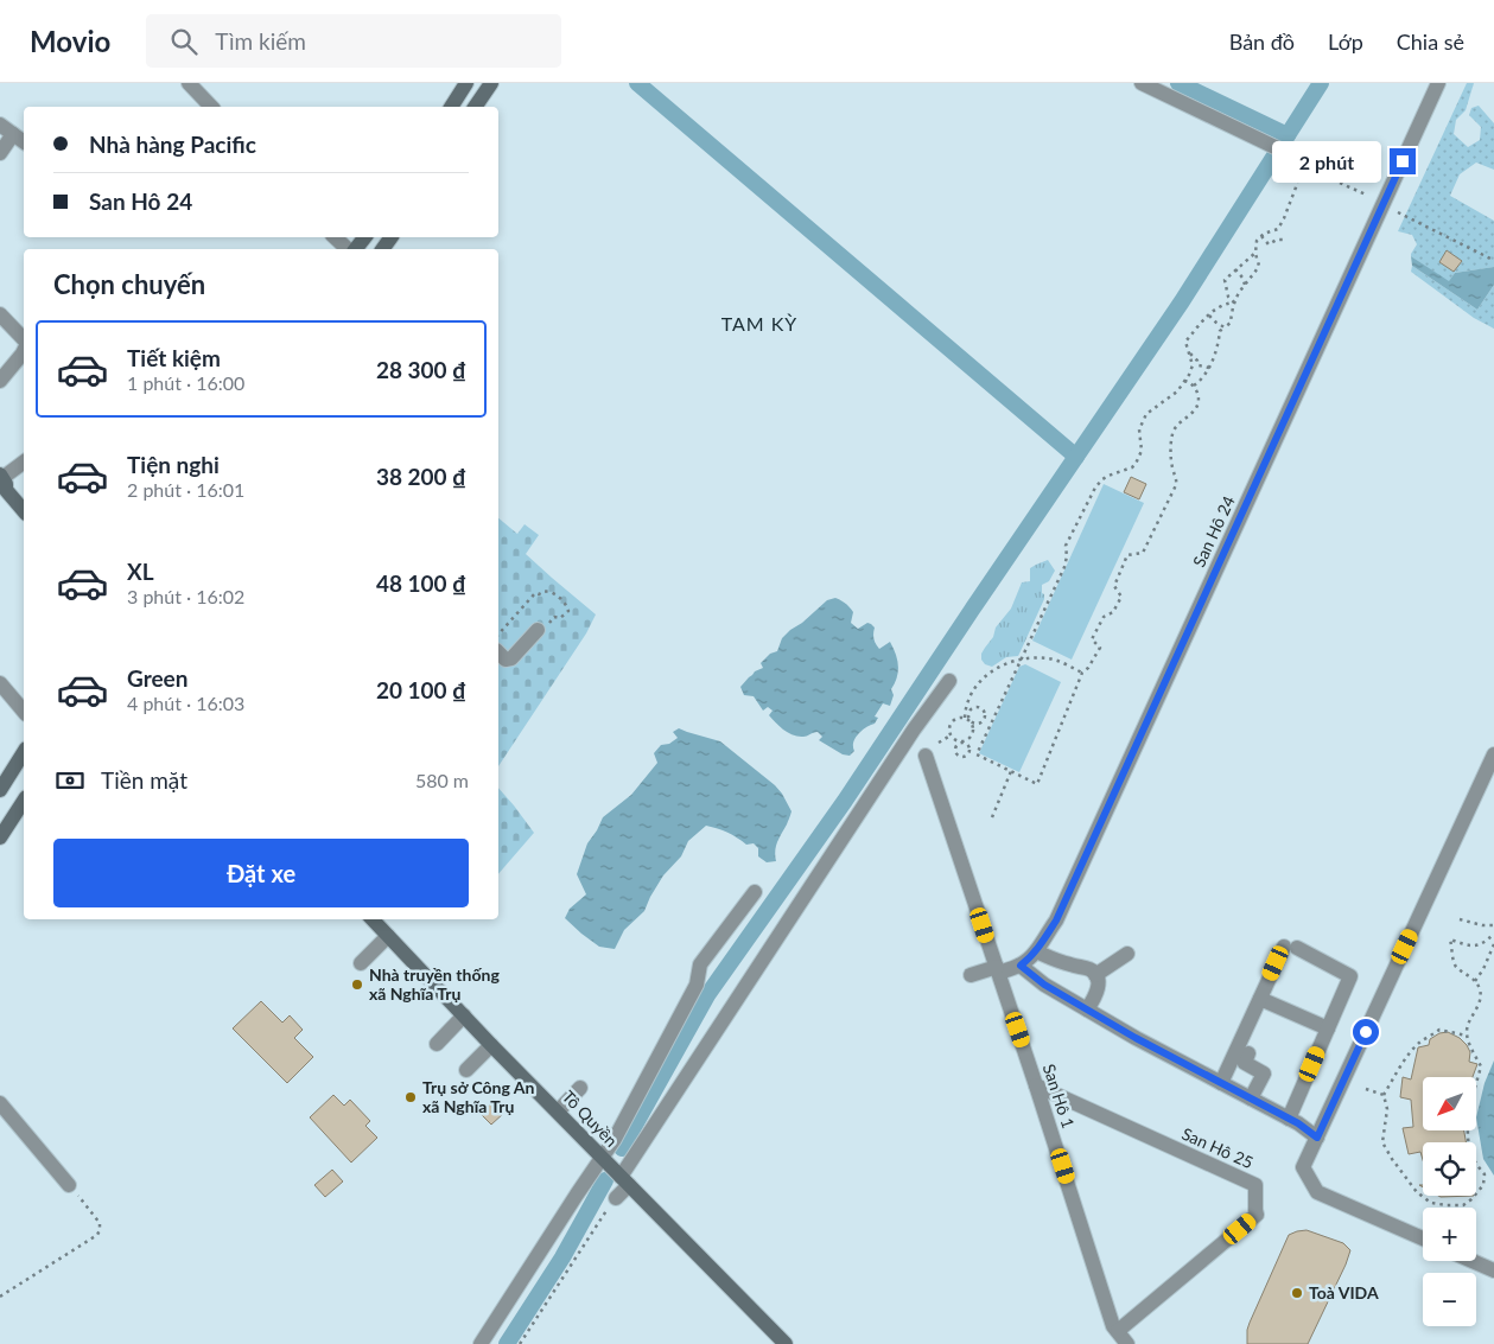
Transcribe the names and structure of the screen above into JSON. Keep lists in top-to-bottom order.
{
  "streets": {
    "main road": ["Tô Quyền"],
    "street": ["San Hô 24", "San Hô 1", "San Hô 25"]
  },
  "crossings": [
    ["San Hô 24", "San Hô 1"],
    ["San Hô 1", "San Hô 25"]
  ],
  "districts": ["TAM KỲ"],
  "places": ["Nhà truyền thống xã Nghĩa Trụ", "Trụ sở Công An xã Nghĩa Trụ", "Toà VIDA"],
  "north": "bottom left",
  "page": {
    "header": "Movio",
    "search": "Tìm kiếm",
    "nav": ["Bản đồ", "Lớp", "Chia sẻ"],
    "banner": ["Nhà hàng Pacific", "San Hô 24"],
    "bubble": "2 phút",
    "heading": "Chọn chuyến",
    "list": [
      {
        "name": "Tiết kiệm",
        "note": "1 phút · 16:00",
        "value": "28 300 ₫"
      },
      {
        "name": "Tiện nghi",
        "note": "2 phút · 16:01",
        "value": "38 200 ₫"
      },
      {
        "name": "XL",
        "note": "3 phút · 16:02",
        "value": "48 100 ₫"
      },
      {
        "name": "Green",
        "note": "4 phút · 16:03",
        "value": "20 100 ₫"
      }
    ],
    "pay": ["Tiền mặt", "580 m"],
    "buttons": "Đặt xe",
    "map_buttons": ["+", "−"]
  }
}
